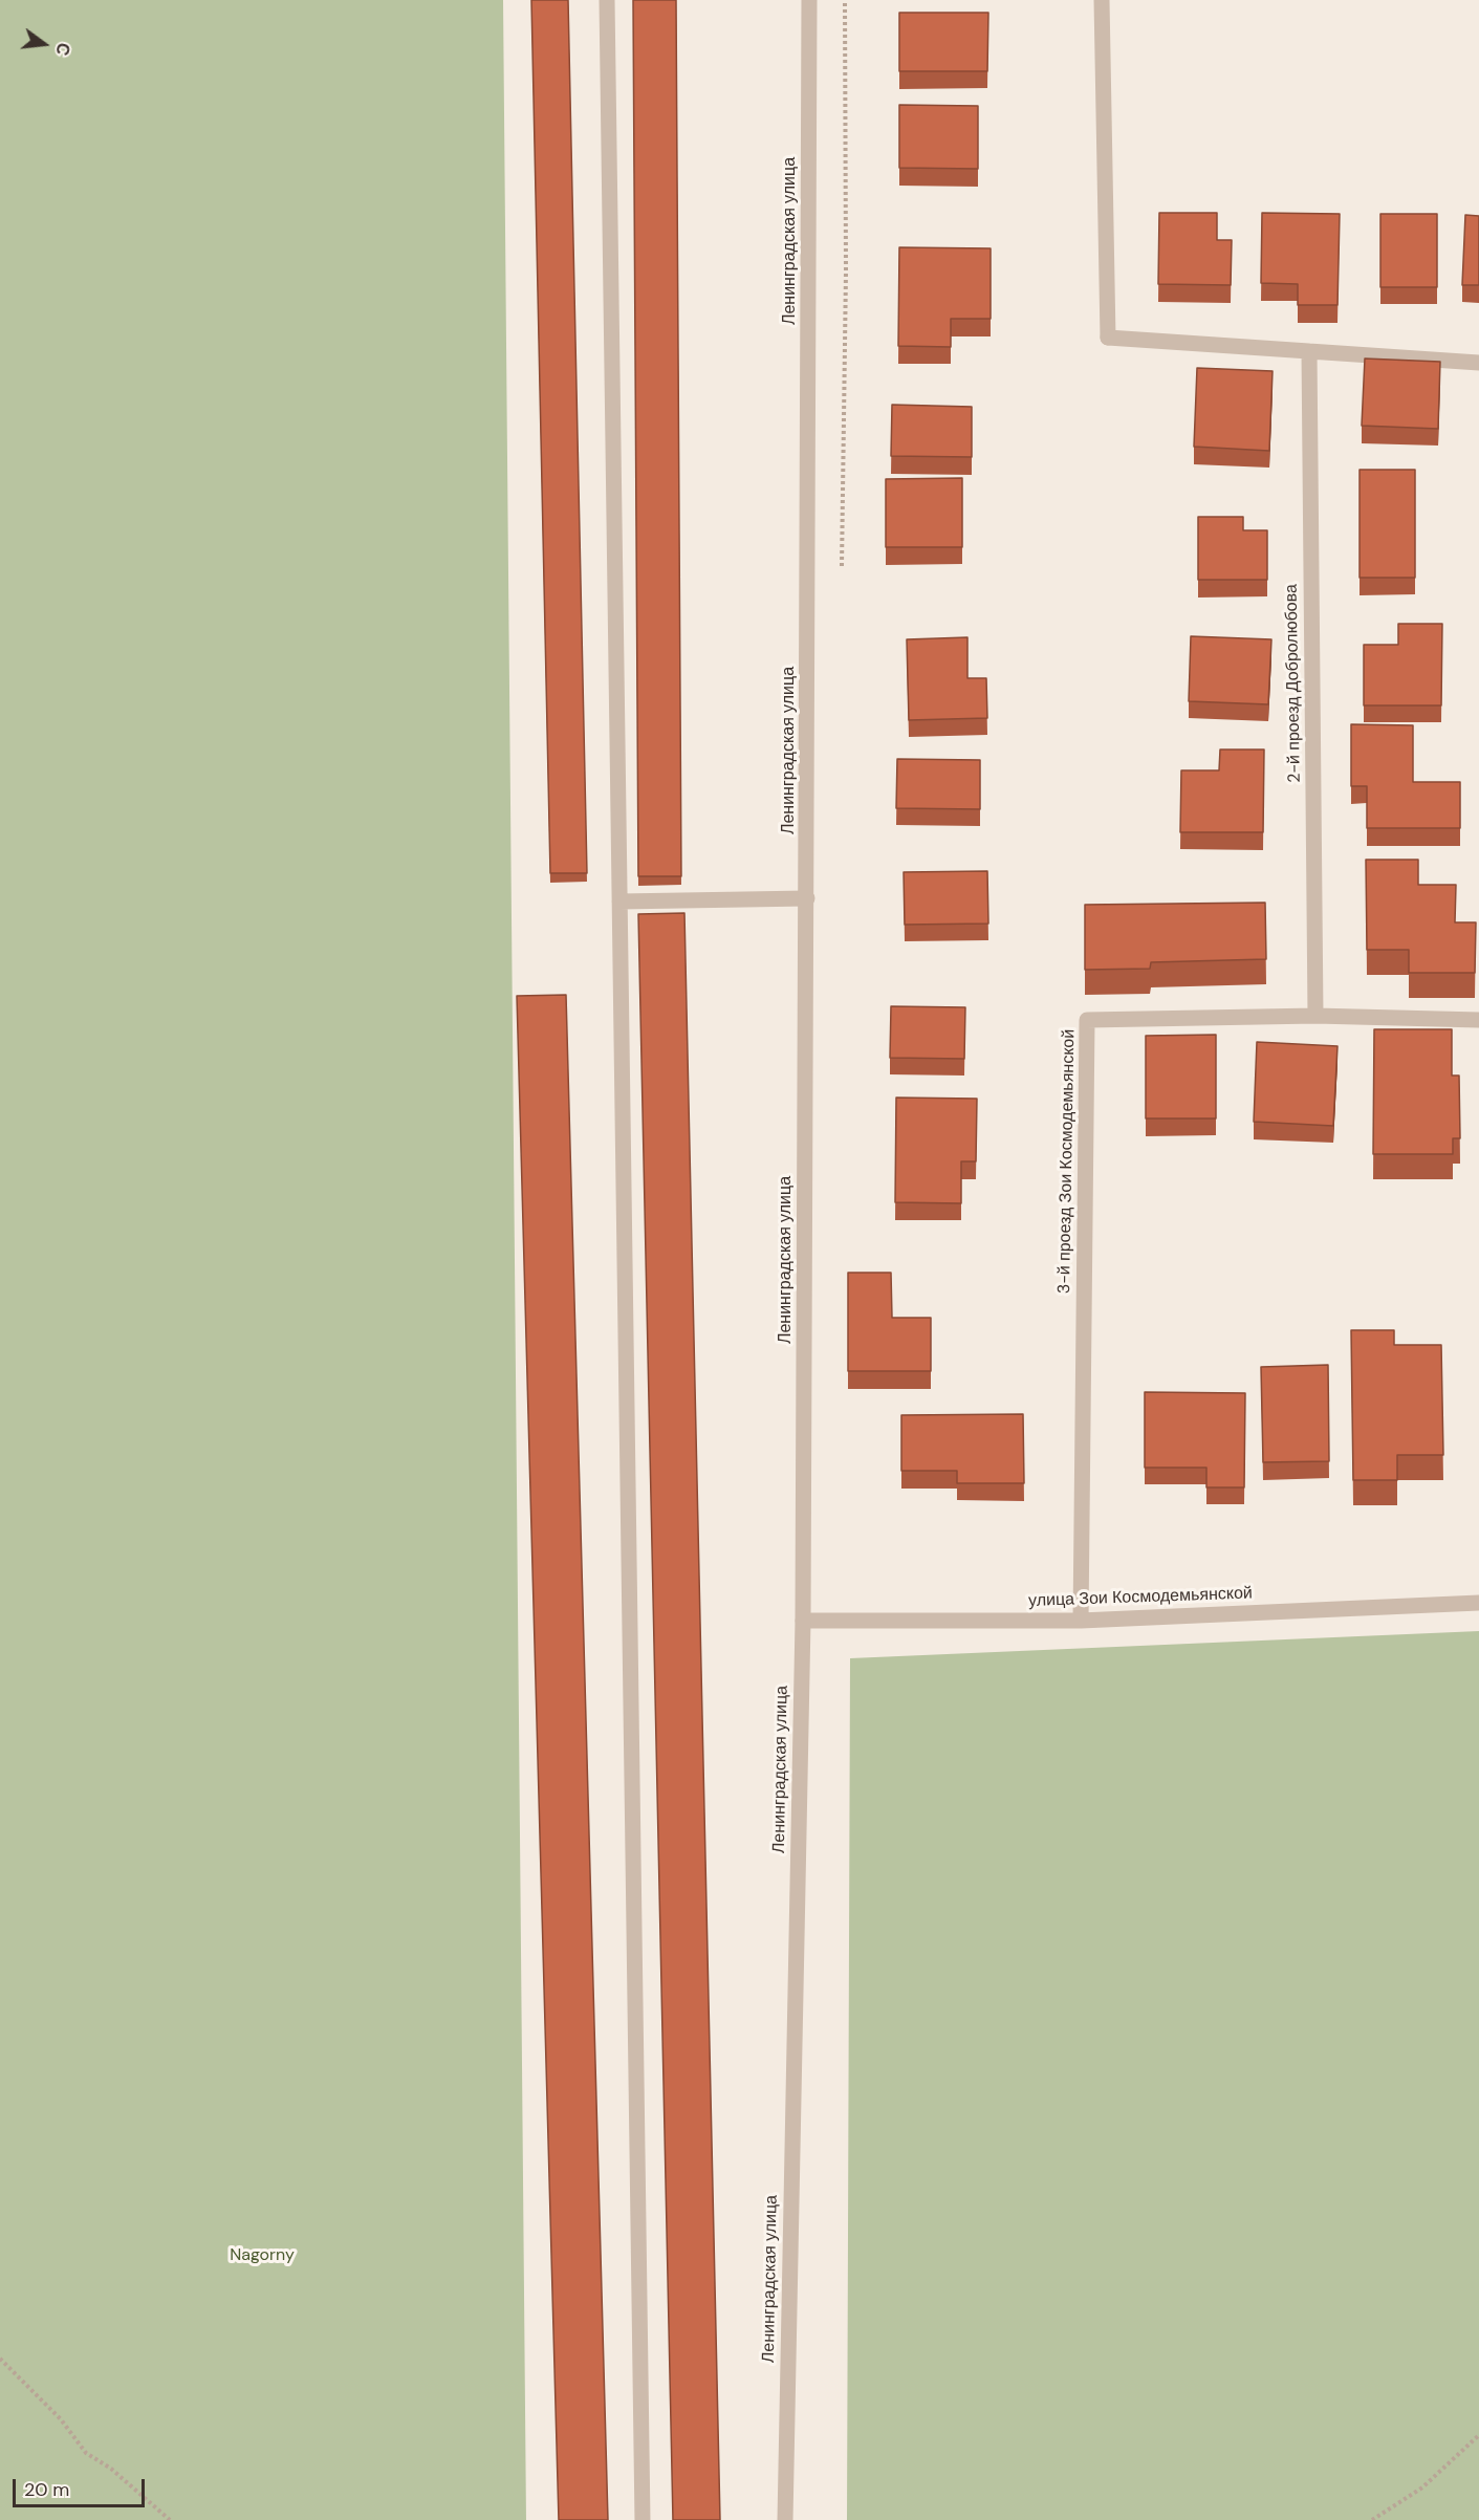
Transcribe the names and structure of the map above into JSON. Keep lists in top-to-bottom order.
{
  "streets": {
    "street": [
      "Ленинградская улица",
      "2-й проезд Добролюбова",
      "3-й проезд Зои Космодемьянской",
      "улица Зои Космодемьянской"
    ]
  },
  "crossings": [
    ["Ленинградская улица", "улица Зои Космодемьянской"],
    ["2-й проезд Добролюбова", "3-й проезд Зои Космодемьянской"],
    ["3-й проезд Зои Космодемьянской", "улица Зои Космодемьянской"]
  ],
  "parks": ["Nagorny"],
  "scale_bar": "20 m",
  "north": "right"
}
